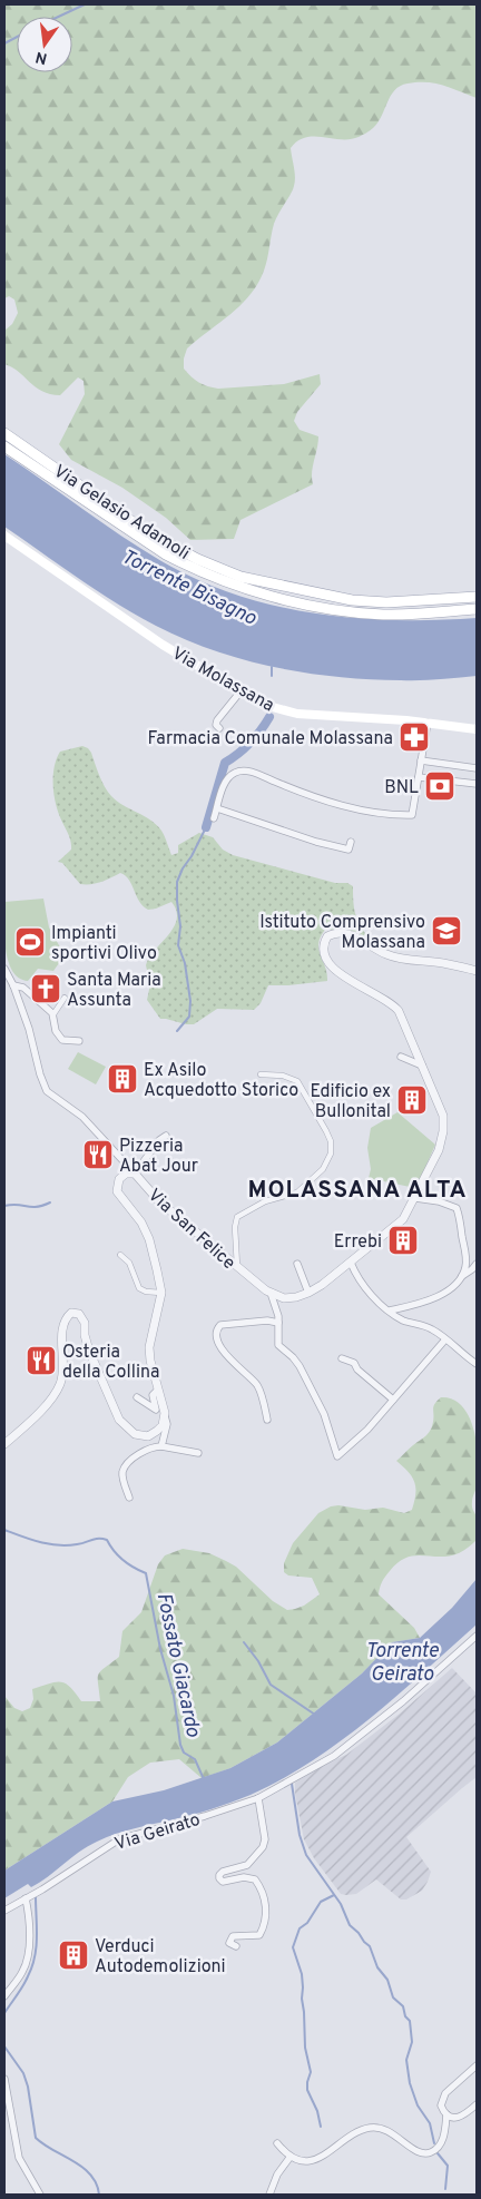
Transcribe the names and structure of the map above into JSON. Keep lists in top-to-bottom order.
{
  "streets": {
    "main road": ["Via Gelasio Adamoli", "Via Molassana"],
    "street": ["Via San Felice", "Via Geirato"]
  },
  "districts": ["MOLASSANA ALTA"],
  "water": ["Torrente Bisagno", "Torrente Geirato", "Fossato Giacardo"],
  "places": {
    "pharmacy": ["Farmacia Comunale Molassana"],
    "bank": ["BNL"],
    "school or university": ["Istituto Comprensivo Molassana"],
    "sports": ["Impianti sportivi Olivo"],
    "church": ["Santa Maria Assunta"],
    "building": [
      "Ex Asilo Acquedotto Storico",
      "Edificio ex Bullonital",
      "Errebi",
      "Verduci Autodemolizioni"
    ],
    "restaurant": ["Pizzeria Abat Jour", "Osteria della Collina"]
  },
  "north": "bottom"
}
